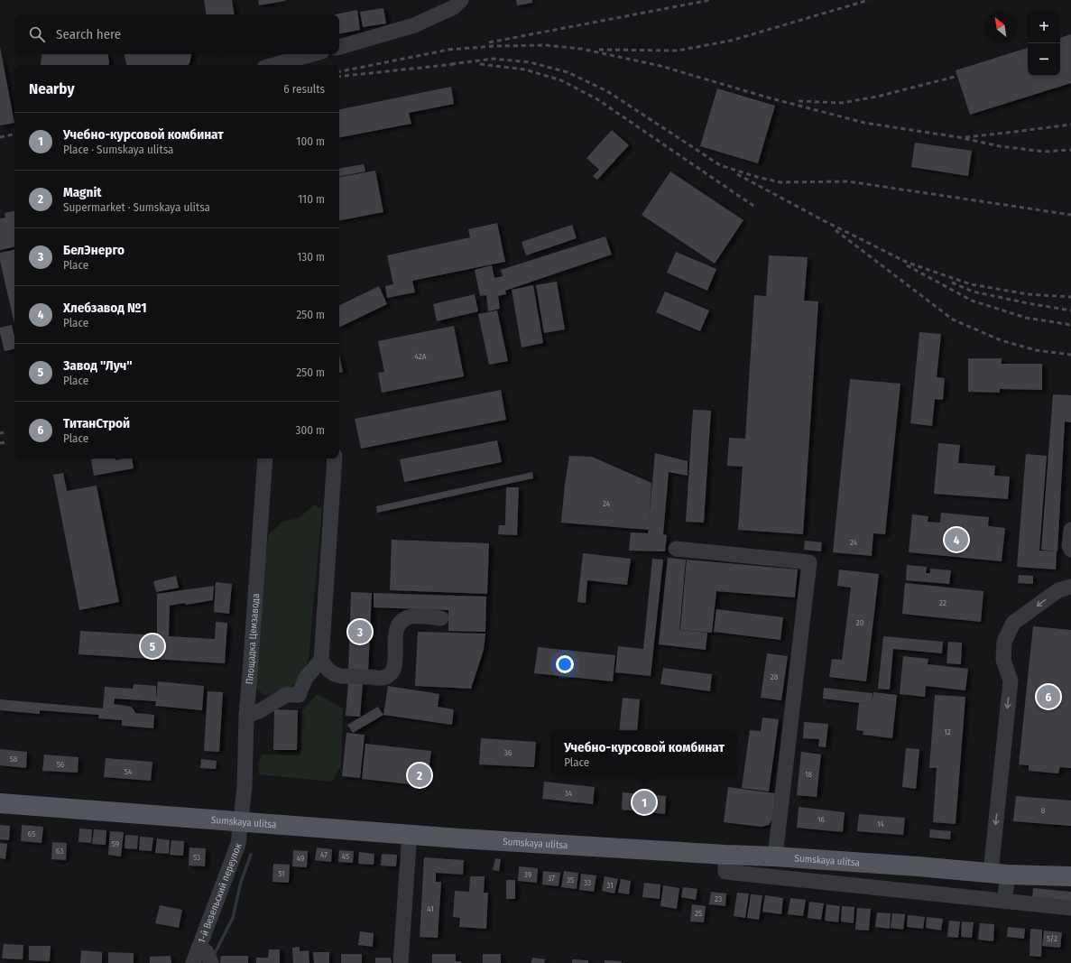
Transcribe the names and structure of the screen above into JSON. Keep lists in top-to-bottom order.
{
  "streets": {
    "main road": ["Sumskaya ulitsa"],
    "street": ["Площадка Цемзавода", "1-й Везельский переулок"]
  },
  "crossings": [
    ["Площадка Цемзавода", "Sumskaya ulitsa"],
    ["Площадка Цемзавода", "1-й Везельский переулок"],
    ["Sumskaya ulitsa", "1-й Везельский переулок"]
  ],
  "house_numbers": [
    "42А",
    "24",
    "24",
    "22",
    "20",
    "28",
    "12",
    "36",
    "58",
    "56",
    "54",
    "18",
    "34",
    "8",
    "16",
    "14",
    "65",
    "59",
    "63",
    "47",
    "45",
    "53",
    "49",
    "51",
    "39",
    "37",
    "35",
    "33",
    "31",
    "23",
    "41",
    "25",
    "5/2"
  ],
  "north": "top left",
  "page": {
    "map_buttons": ["+", "−"],
    "search": "Search here",
    "heading": ["Nearby", "6 results"],
    "list": [
      {
        "mark": "1",
        "name": "Учебно-курсовой комбинат",
        "note": "Place · Sumskaya ulitsa",
        "value": "100 m"
      },
      {
        "mark": "2",
        "name": "Magnit",
        "note": "Supermarket · Sumskaya ulitsa",
        "value": "110 m"
      },
      {
        "mark": "3",
        "name": "БелЭнерго",
        "note": "Place",
        "value": "130 m"
      },
      {
        "mark": "4",
        "name": "Хлебзавод №1",
        "note": "Place",
        "value": "250 m"
      },
      {
        "mark": "5",
        "name": "Завод \"Луч\"",
        "note": "Place",
        "value": "250 m"
      },
      {
        "mark": "6",
        "name": "ТитанСтрой",
        "note": "Place",
        "value": "300 m"
      }
    ],
    "pins": [
      "4",
      "3",
      "5",
      "6",
      "2",
      "1"
    ],
    "popup": ["Учебно-курсовой комбинат", "Place"]
  }
}
